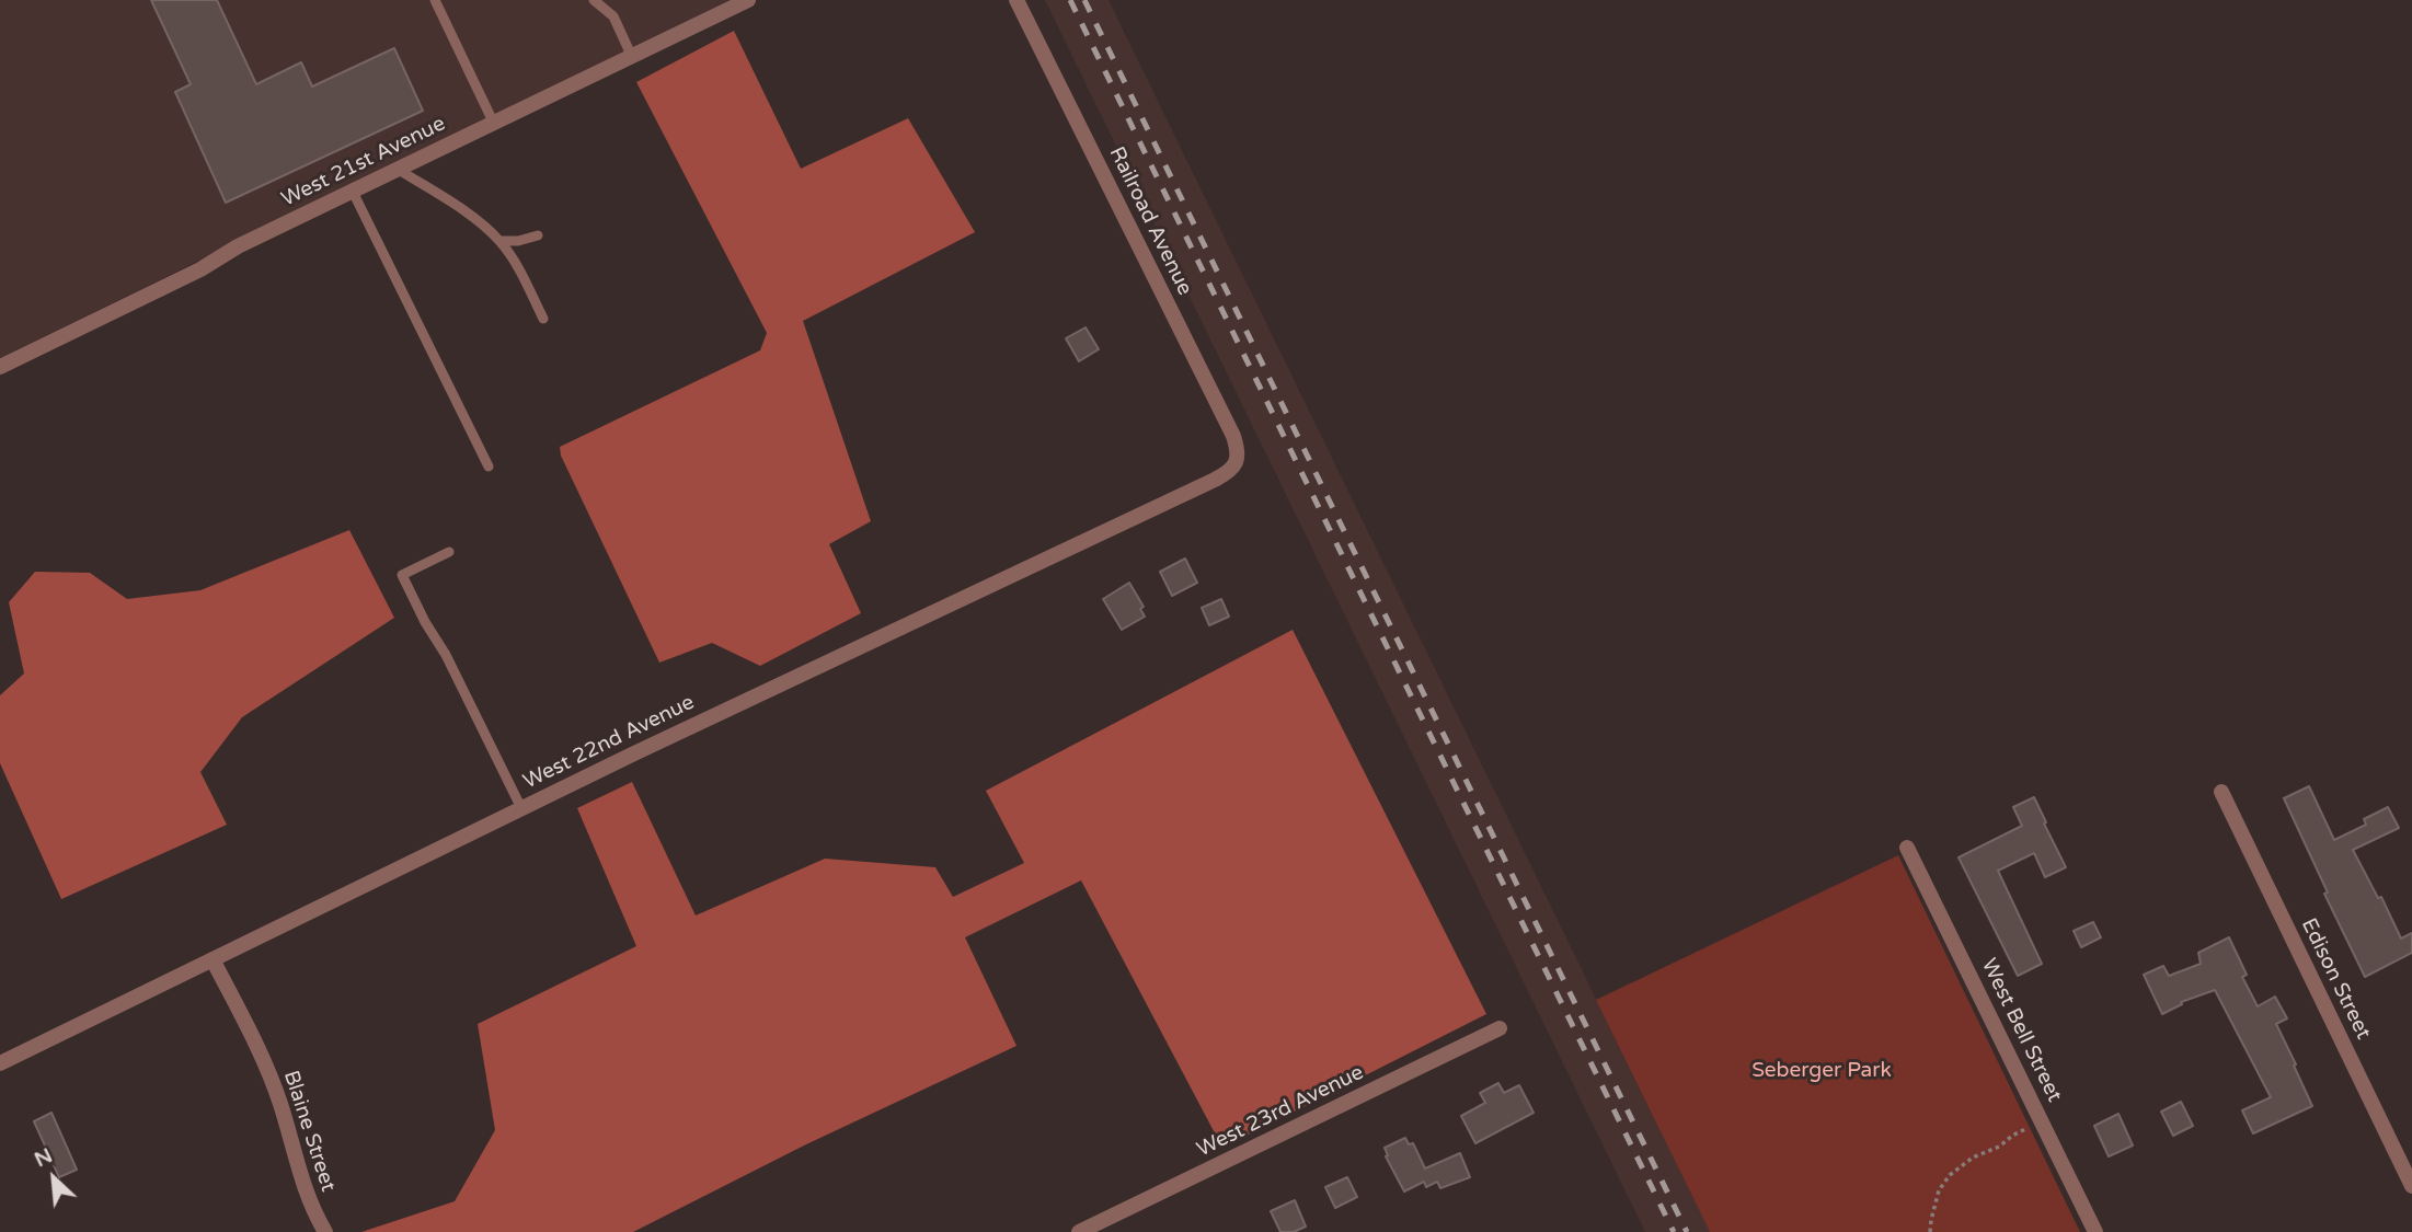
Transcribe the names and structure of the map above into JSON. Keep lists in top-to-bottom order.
{
  "streets": {
    "street": [
      "West 21st Avenue",
      "Railroad Avenue",
      "West 22nd Avenue",
      "Edison Street",
      "West Bell Street",
      "West 23rd Avenue",
      "Blaine Street"
    ]
  },
  "crossings": [
    ["Railroad Avenue", "West 22nd Avenue"],
    ["West 22nd Avenue", "Blaine Street"]
  ],
  "parks": ["Seberger Park"],
  "north": "top left"
}
